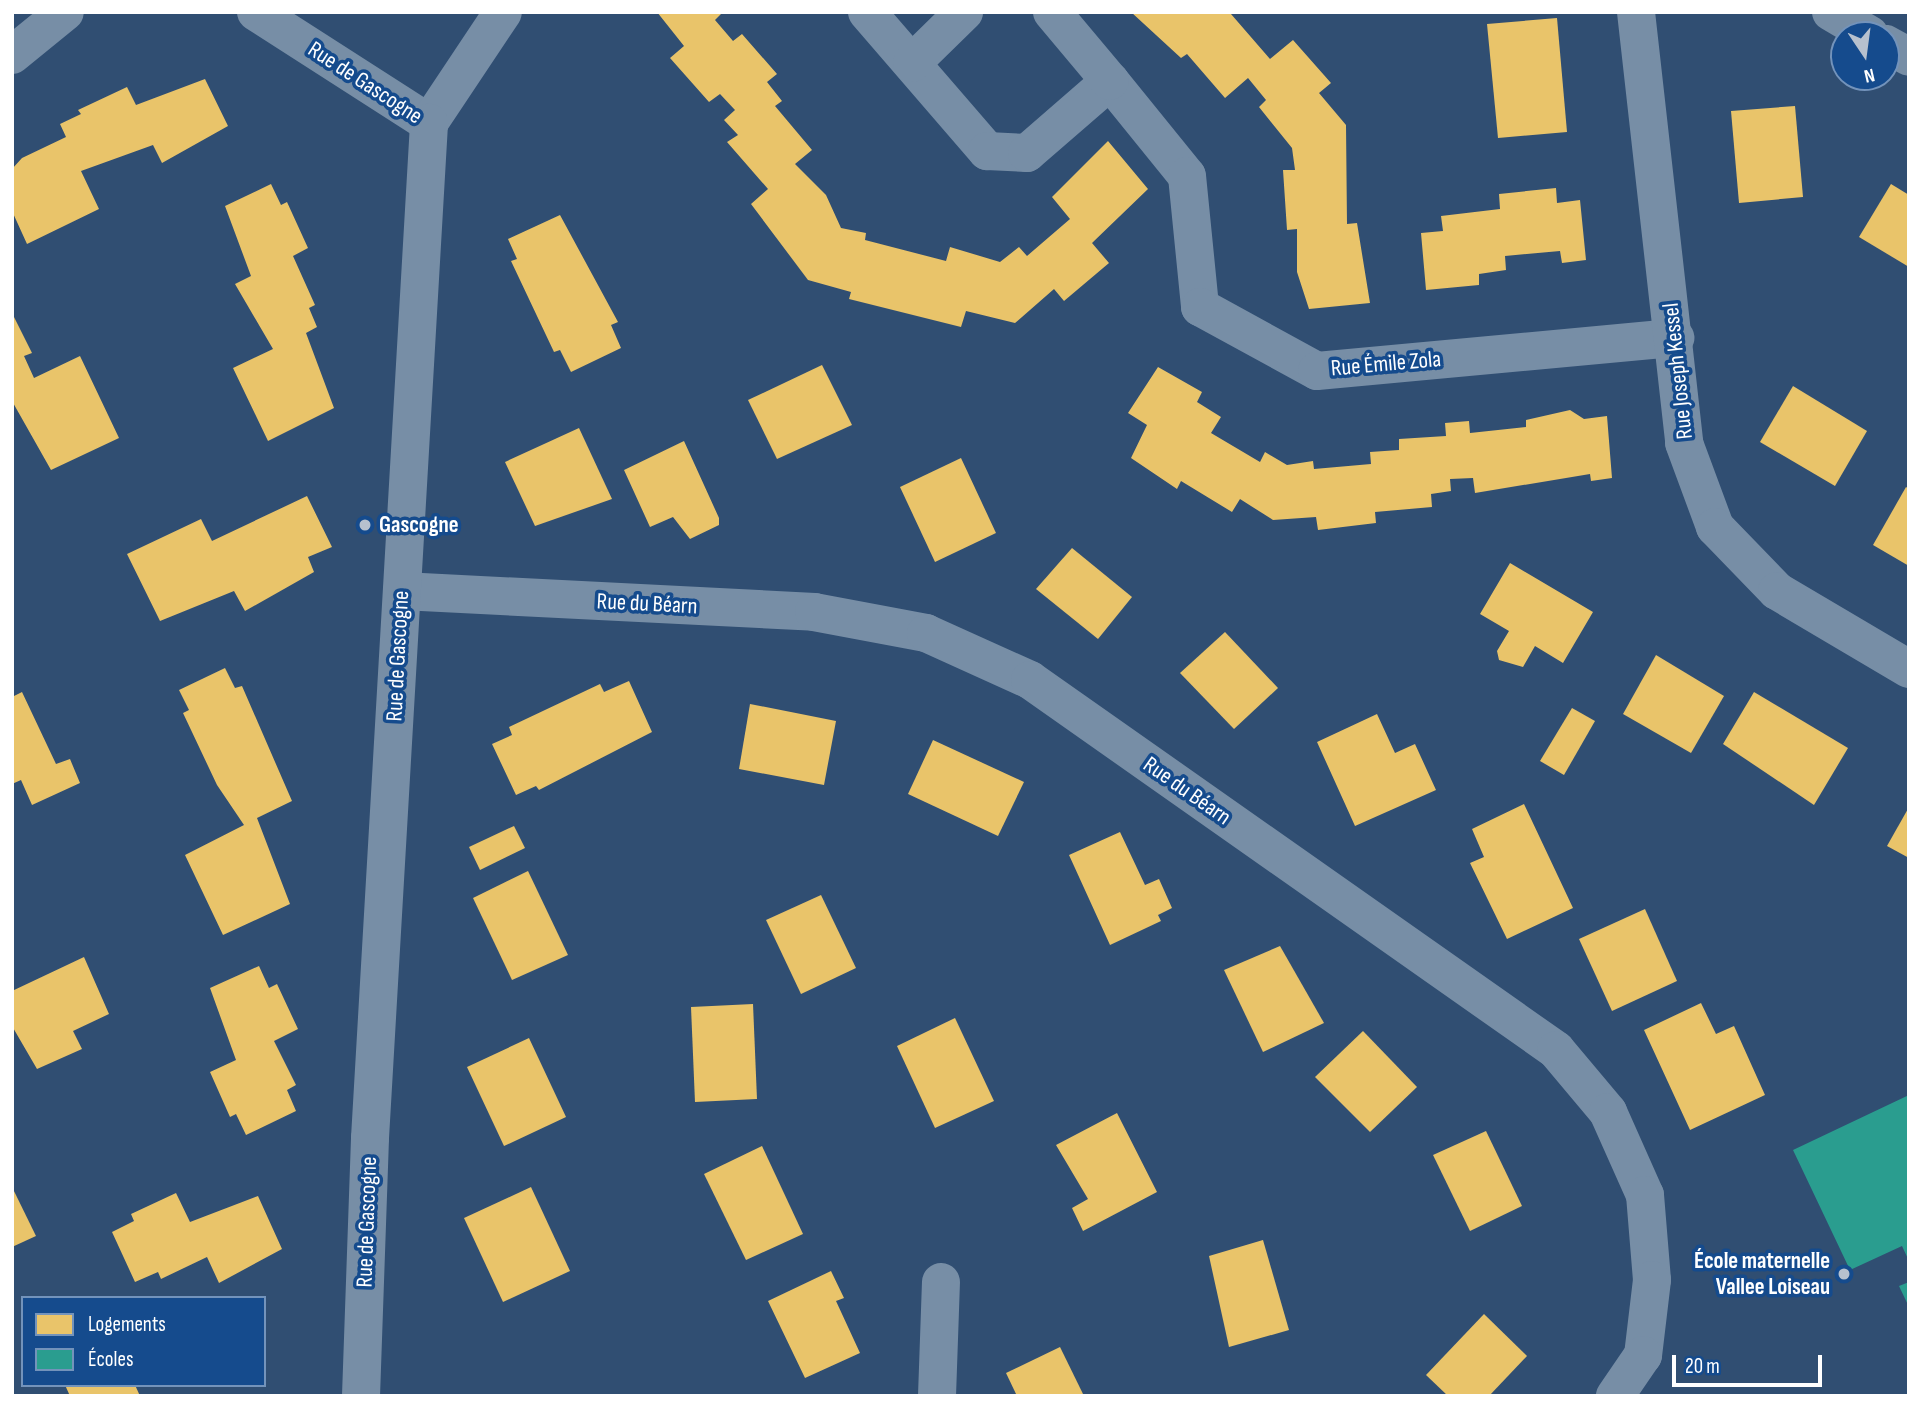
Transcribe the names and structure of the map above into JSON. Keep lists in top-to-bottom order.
{
  "streets": {
    "street": [
      "Rue de Gascogne",
      "Rue Émile Zola",
      "Rue Joseph Kessel",
      "Rue du Béarn"
    ]
  },
  "crossings": [
    ["Rue de Gascogne", "Rue du Béarn"],
    ["Rue Émile Zola", "Rue Joseph Kessel"]
  ],
  "places": ["Gascogne", "École maternelle Vallee Loiseau"],
  "legend": ["Logements", "Écoles"],
  "scale_bar": "20 m",
  "north": "bottom"
}
